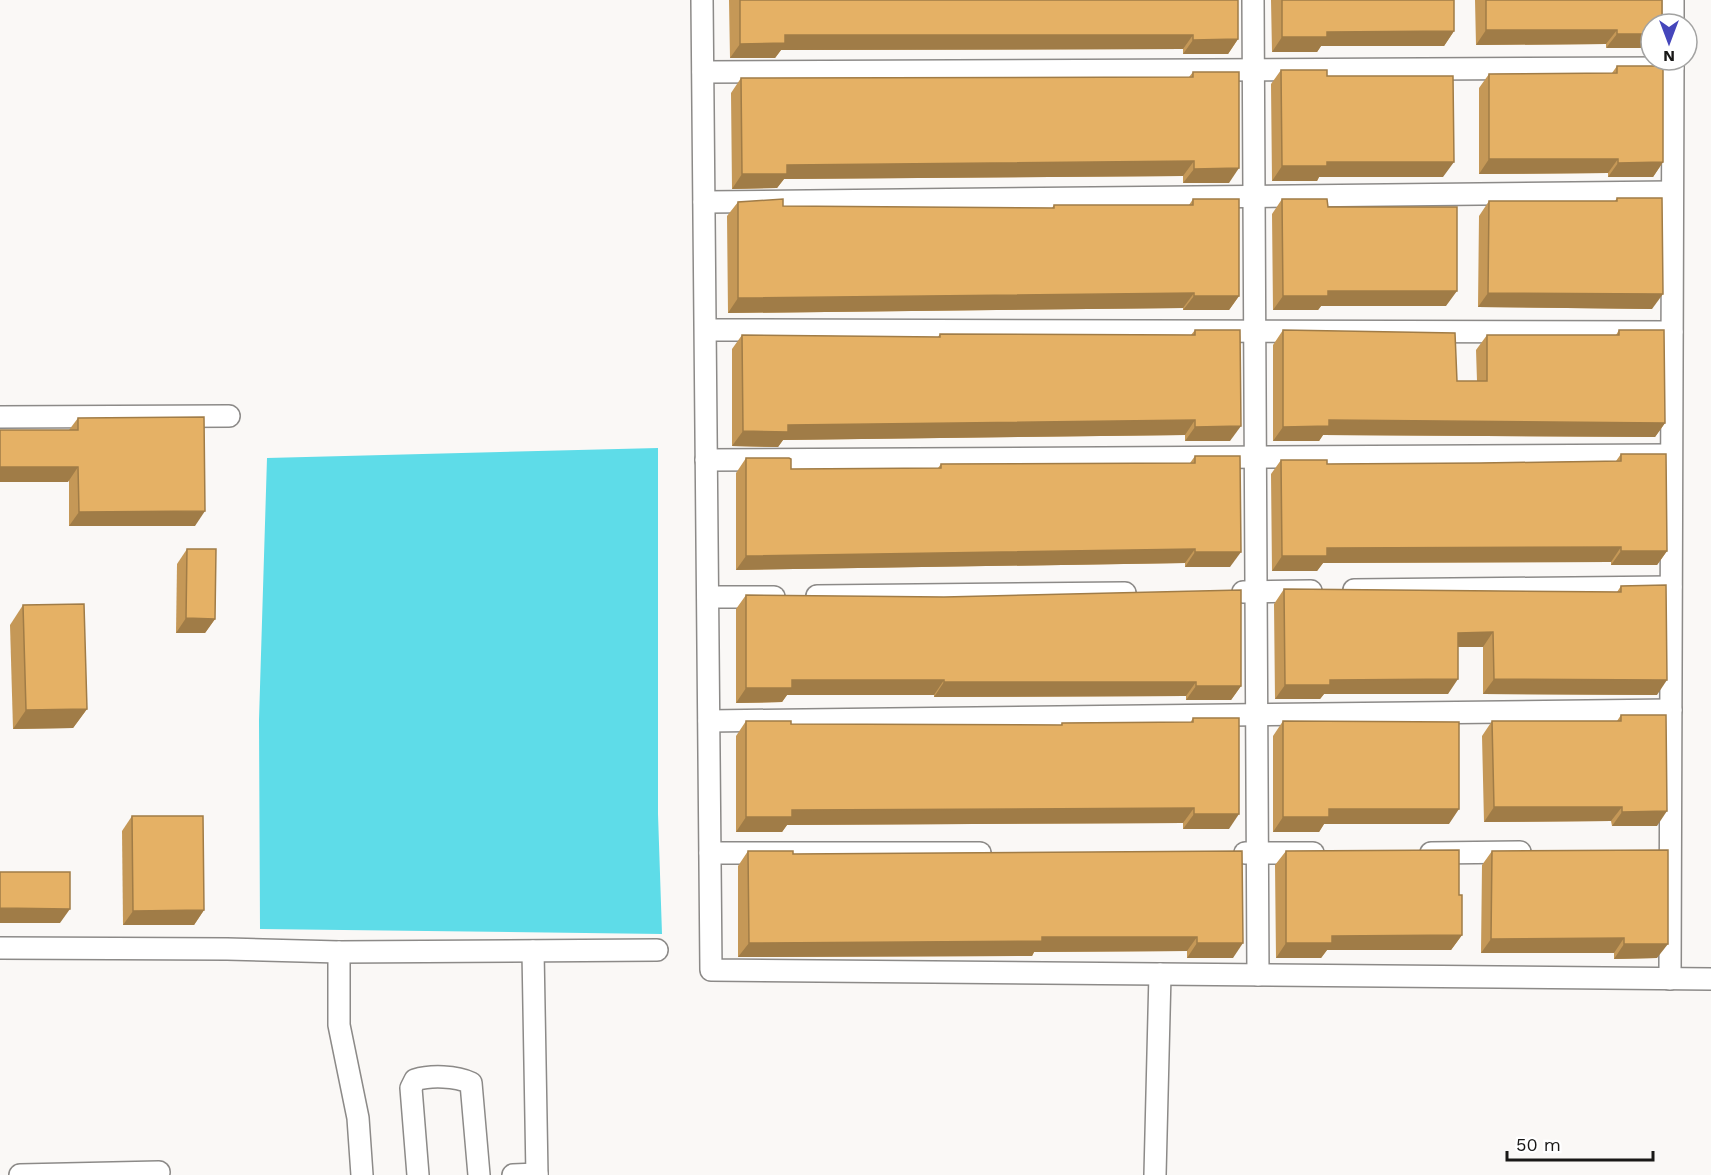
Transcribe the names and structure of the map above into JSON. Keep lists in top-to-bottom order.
{
  "scale_bar": "50 m",
  "north": "bottom"
}
